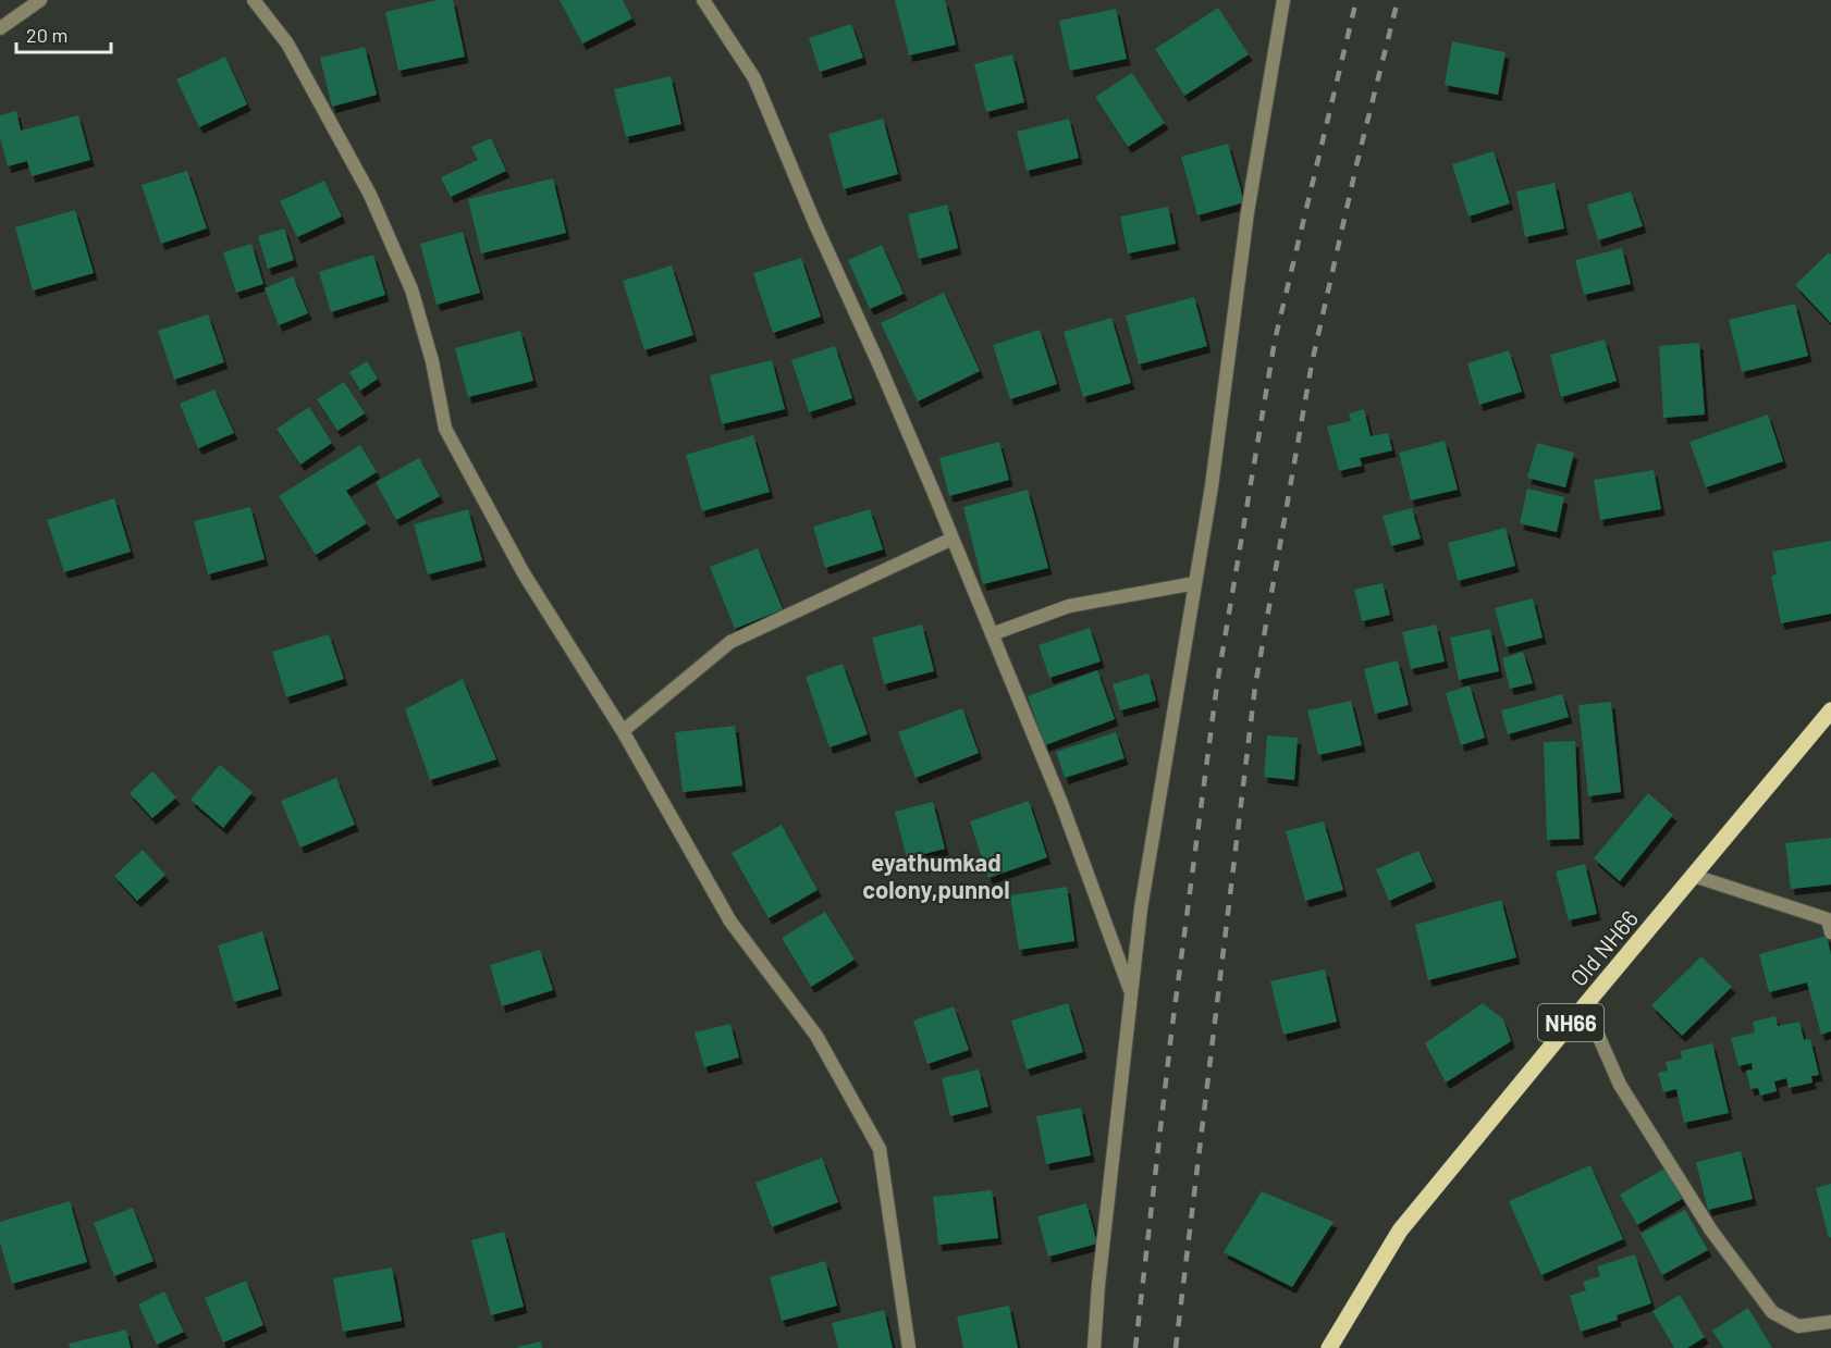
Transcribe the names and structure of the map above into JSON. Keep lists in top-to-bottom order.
{
  "streets": {
    "main road": ["Old NH66", "NH66"]
  },
  "districts": ["eyathumkad colony,punnol"],
  "scale_bar": "20 m"
}
